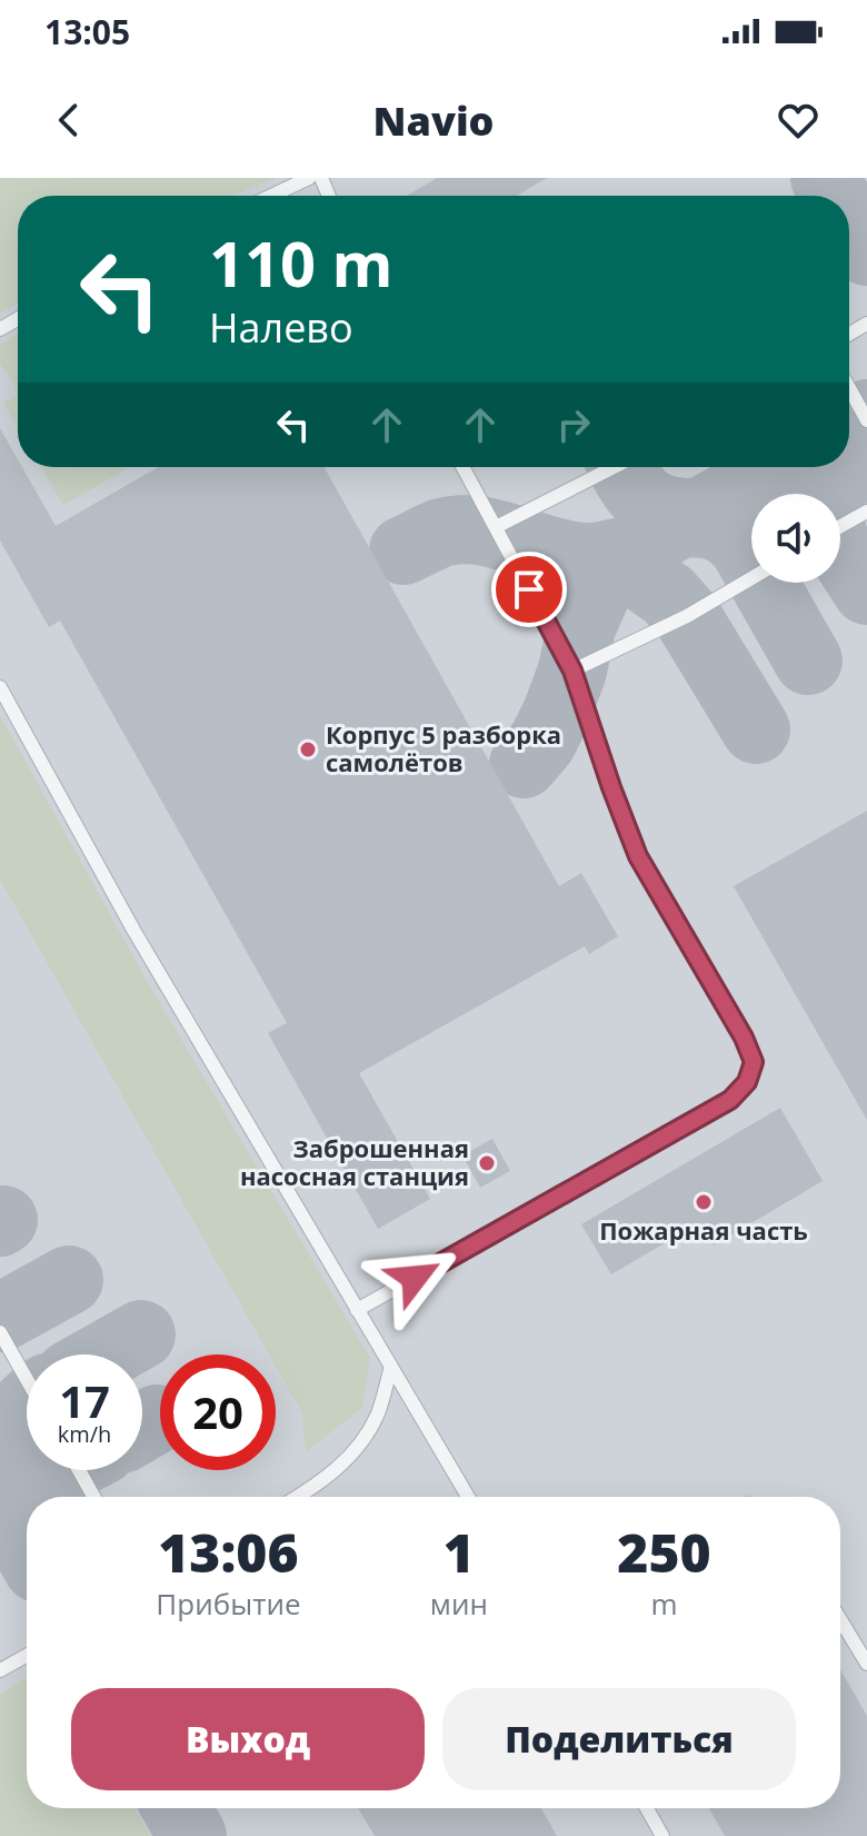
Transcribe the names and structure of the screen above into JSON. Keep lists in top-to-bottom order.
{
  "places": ["Корпус 5 разборка самолётов", "Заброшенная насосная станция", "Пожарная часть"],
  "page": {
    "status": "13:05",
    "header": "Navio",
    "turn": ["110 m", "Налево"],
    "speed": "17 km/h",
    "limit": "20",
    "eta": [
      "13:06",
      "Прибытие",
      "1",
      "мин",
      "250",
      "m"
    ],
    "buttons": ["Выход", "Поделиться"]
  }
}
